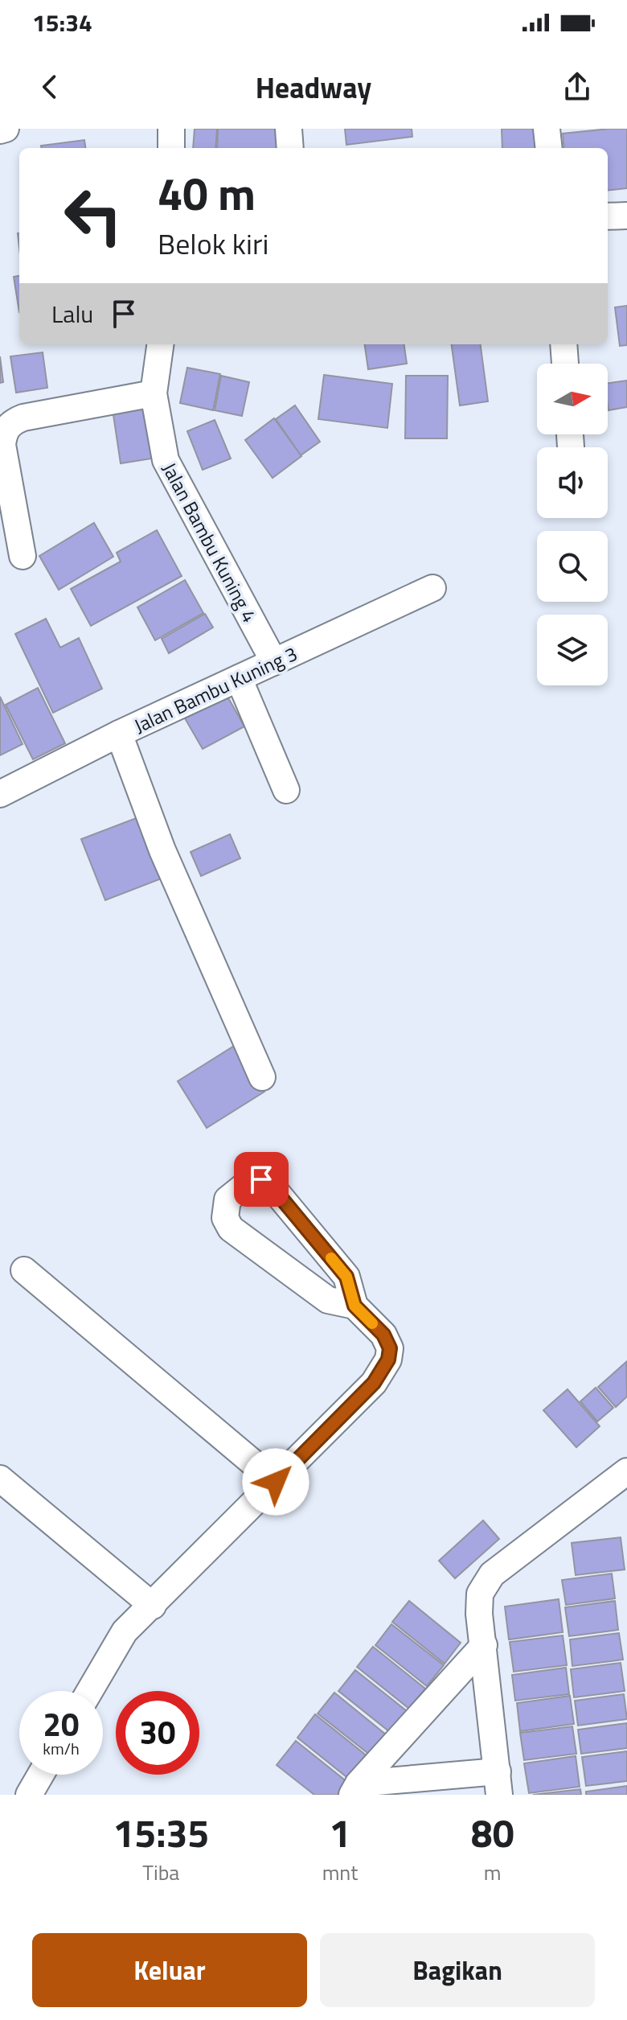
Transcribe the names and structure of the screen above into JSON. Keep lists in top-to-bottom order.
{
  "streets": {
    "street": ["Jalan Bambu Kuning 4", "Jalan Bambu Kuning 3"]
  },
  "crossings": [
    ["Jalan Bambu Kuning 4", "Jalan Bambu Kuning 3"]
  ],
  "north": "right",
  "page": {
    "status": "15:34",
    "header": "Headway",
    "turn": ["40 m", "Belok kiri"],
    "then": "Lalu",
    "speed": "20 km/h",
    "limit": "30",
    "eta": [
      "15:35",
      "Tiba",
      "1",
      "mnt",
      "80",
      "m"
    ],
    "buttons": ["Keluar", "Bagikan"]
  }
}
